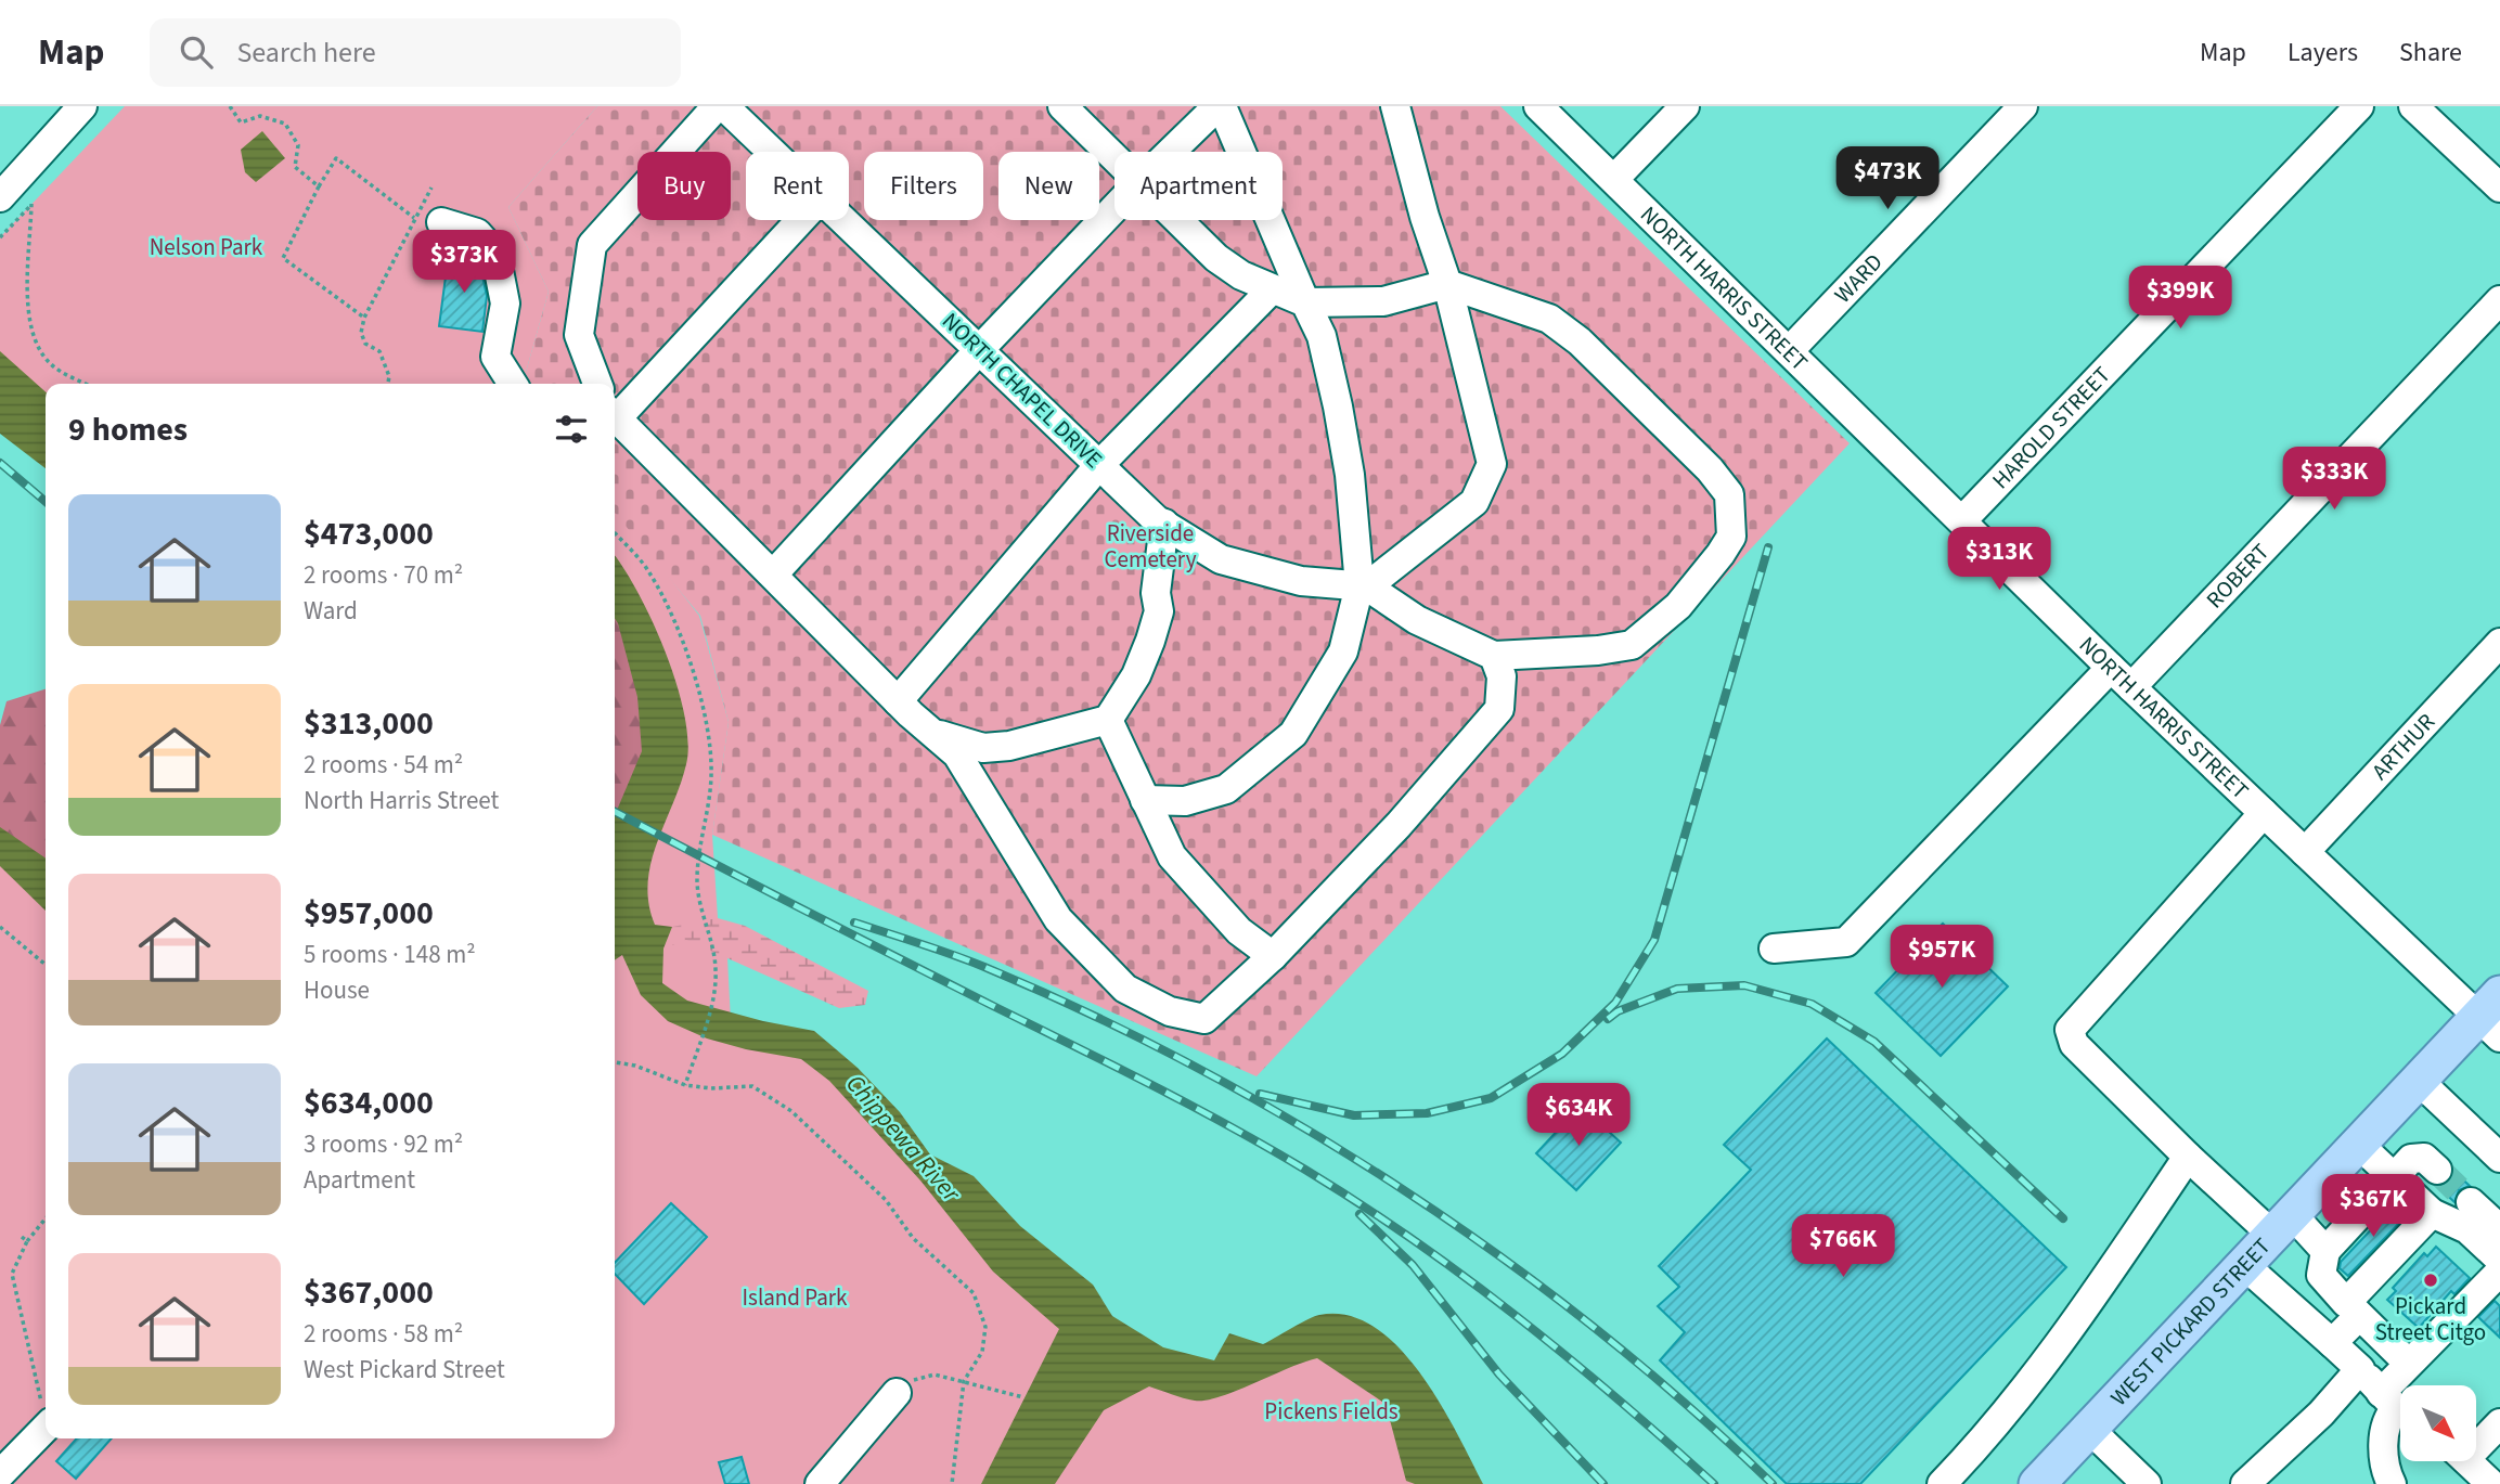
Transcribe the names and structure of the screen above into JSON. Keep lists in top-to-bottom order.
{
  "streets": {
    "main road": ["WEST PICKARD STREET"],
    "street": [
      "WARD",
      "NORTH HARRIS STREET",
      "NORTH CHAPEL DRIVE",
      "HAROLD STREET",
      "ROBERT",
      "ARTHUR"
    ]
  },
  "crossings": [
    ["WARD", "NORTH HARRIS STREET"],
    ["NORTH HARRIS STREET", "HAROLD STREET"],
    ["NORTH HARRIS STREET", "ROBERT"],
    ["NORTH HARRIS STREET", "ARTHUR"],
    ["NORTH HARRIS STREET", "WEST PICKARD STREET"]
  ],
  "water": ["Chippewa River"],
  "parks": [
    "Nelson Park",
    "Riverside Cemetery",
    "Island Park",
    "Pickens Fields"
  ],
  "places": ["Pickard Street Citgo"],
  "north": "bottom right",
  "page": {
    "header": "Map",
    "search": "Search here",
    "nav": ["Map", "Layers", "Share"],
    "price": [
      "$473K",
      "$373K",
      "$399K",
      "$333K",
      "$313K",
      "$957K",
      "$634K",
      "$367K",
      "$766K"
    ],
    "chip": [
      "Buy",
      "Rent",
      "Filters",
      "New",
      "Apartment"
    ],
    "heading": "9 homes",
    "list": [
      {
        "name": "$473,000",
        "note": "2 rooms · 70 m² · Ward"
      },
      {
        "name": "$313,000",
        "note": "2 rooms · 54 m² · North Harris Street"
      },
      {
        "name": "$957,000",
        "note": "5 rooms · 148 m² · House"
      },
      {
        "name": "$634,000",
        "note": "3 rooms · 92 m² · Apartment"
      },
      {
        "name": "$367,000",
        "note": "2 rooms · 58 m² · West Pickard Street"
      }
    ]
  }
}
